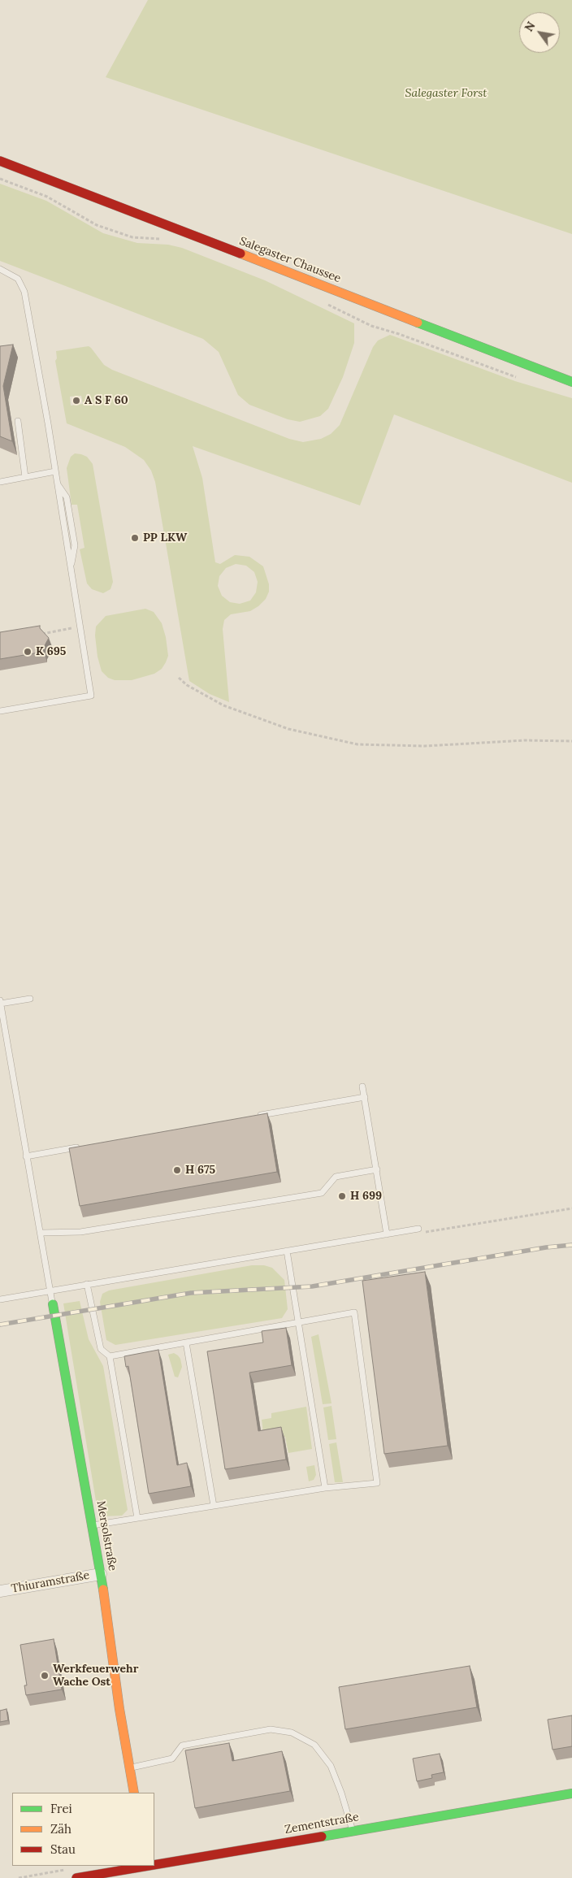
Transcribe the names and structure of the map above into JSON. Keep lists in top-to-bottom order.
{
  "streets": {
    "street": [
      "Salegaster Chaussee",
      "Mersolstraße",
      "Thiuramstraße",
      "Zementstraße"
    ]
  },
  "crossings": [
    ["Mersolstraße", "Thiuramstraße"]
  ],
  "parks": ["Salegaster Forst"],
  "places": [
    "A S F 60",
    "PP LKW",
    "K 695",
    "H 675",
    "H 699",
    "Werkfeuerwehr Wache Ost"
  ],
  "legend": ["Frei", "Zäh", "Stau"],
  "north": "top left"
}
